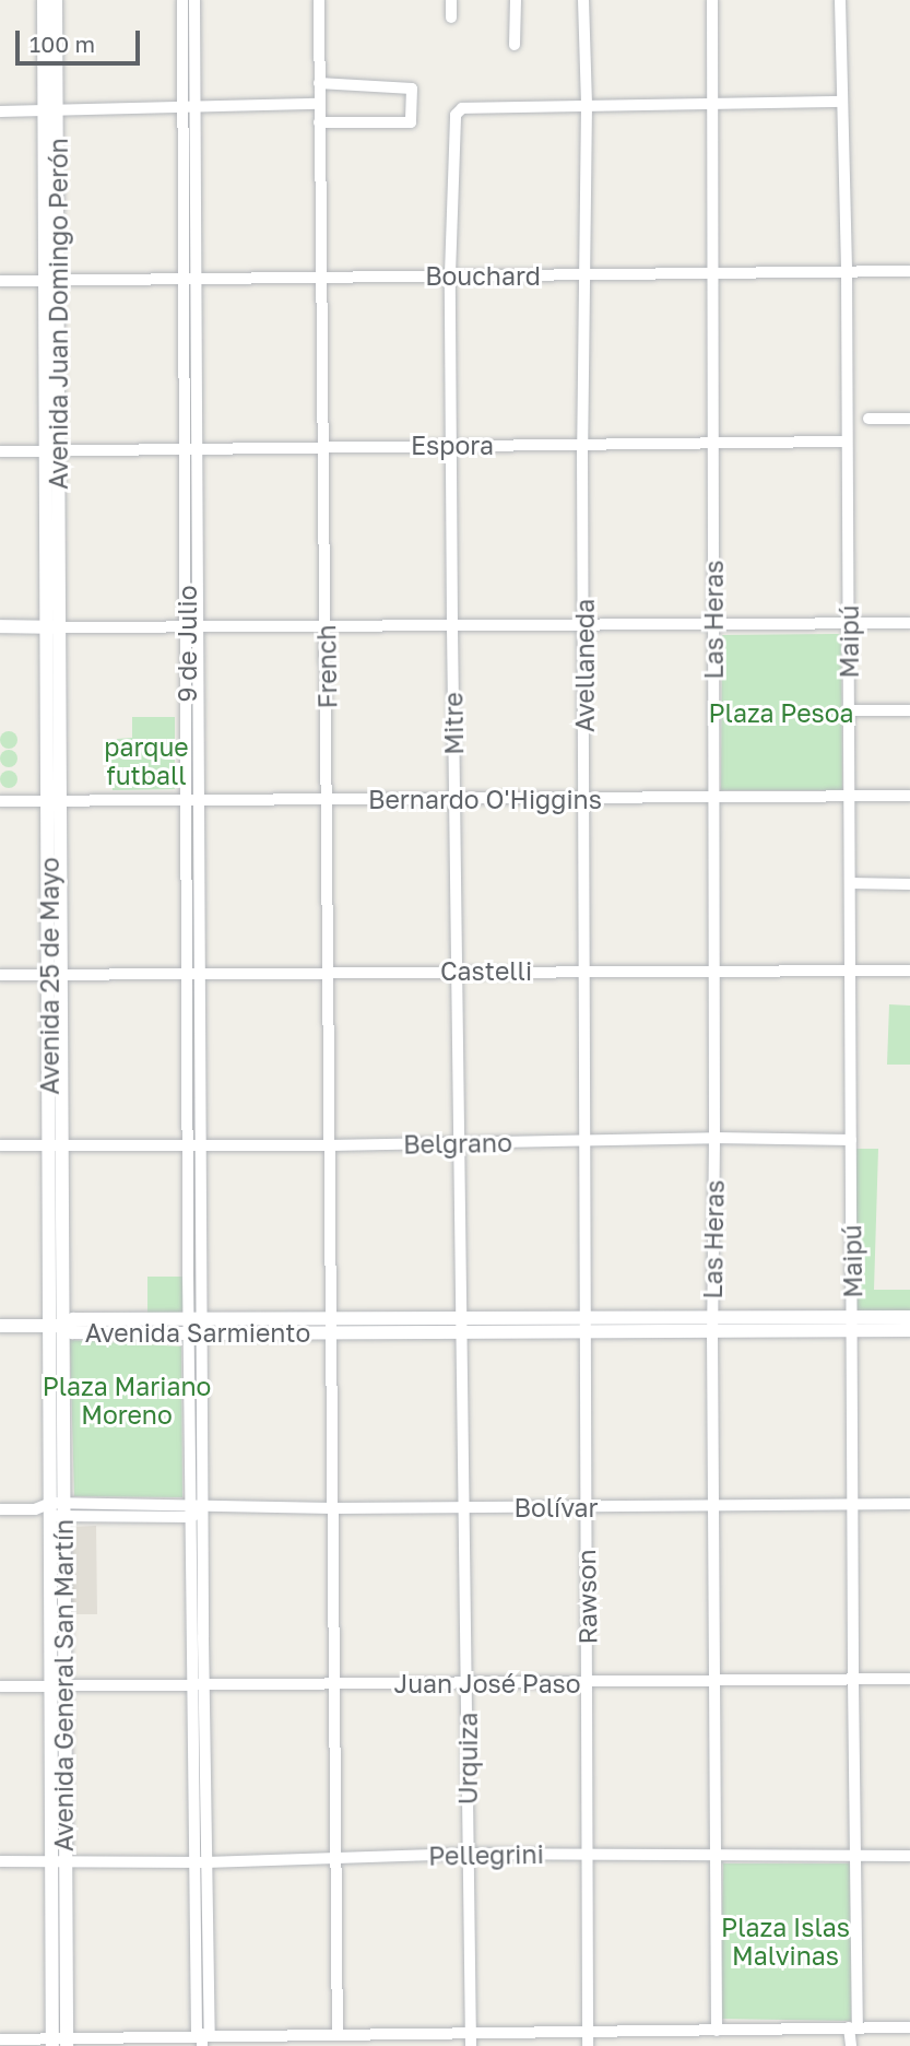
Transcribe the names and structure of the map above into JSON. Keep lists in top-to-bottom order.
{
  "streets": {
    "main road": [
      "Avenida Juan Domingo Perón",
      "Avenida 25 de Mayo",
      "Avenida Sarmiento",
      "Avenida General San Martín"
    ],
    "street": [
      "Bouchard",
      "Espora",
      "Las Heras",
      "Maipú",
      "9 de Julio",
      "Avellaneda",
      "French",
      "Mitre",
      "Bernardo O'Higgins",
      "Castelli",
      "Belgrano",
      "Bolívar",
      "Rawson",
      "Juan José Paso",
      "Urquiza",
      "Pellegrini"
    ]
  },
  "crossings": [
    ["Bouchard", "Avenida Juan Domingo Perón"],
    ["Bouchard", "Las Heras"],
    ["Bouchard", "Maipú"],
    ["Bouchard", "9 de Julio"],
    ["Bouchard", "Avellaneda"],
    ["Bouchard", "French"],
    ["Bouchard", "Mitre"],
    ["Avenida Juan Domingo Perón", "Espora"],
    ["Avenida Juan Domingo Perón", "Avenida 25 de Mayo"],
    ["Espora", "Las Heras"],
    ["Espora", "Maipú"],
    ["Espora", "9 de Julio"],
    ["Espora", "Avellaneda"],
    ["Espora", "French"],
    ["Espora", "Mitre"],
    ["Las Heras", "Bernardo O'Higgins"],
    ["Las Heras", "Castelli"],
    ["Las Heras", "Belgrano"],
    ["Las Heras", "Avenida Sarmiento"],
    ["Las Heras", "Bolívar"],
    ["Las Heras", "Juan José Paso"],
    ["Las Heras", "Pellegrini"],
    ["Maipú", "Bernardo O'Higgins"],
    ["Maipú", "Castelli"],
    ["Maipú", "Belgrano"],
    ["Maipú", "Avenida Sarmiento"],
    ["Maipú", "Bolívar"],
    ["Maipú", "Juan José Paso"],
    ["Maipú", "Pellegrini"],
    ["9 de Julio", "Bernardo O'Higgins"],
    ["9 de Julio", "Castelli"],
    ["9 de Julio", "Belgrano"],
    ["9 de Julio", "Avenida Sarmiento"],
    ["9 de Julio", "Bolívar"],
    ["9 de Julio", "Juan José Paso"],
    ["Avellaneda", "Mitre"],
    ["Avellaneda", "Bernardo O'Higgins"],
    ["Avellaneda", "Castelli"],
    ["Avellaneda", "Belgrano"],
    ["Avellaneda", "Avenida Sarmiento"],
    ["Avellaneda", "Rawson"],
    ["French", "Bernardo O'Higgins"],
    ["French", "Castelli"],
    ["French", "Belgrano"],
    ["French", "Avenida Sarmiento"],
    ["French", "Bolívar"],
    ["French", "Juan José Paso"],
    ["French", "Pellegrini"],
    ["Mitre", "Bernardo O'Higgins"],
    ["Mitre", "Castelli"],
    ["Mitre", "Belgrano"],
    ["Mitre", "Avenida Sarmiento"],
    ["Mitre", "Urquiza"],
    ["Bernardo O'Higgins", "Avenida 25 de Mayo"],
    ["Castelli", "Avenida 25 de Mayo"],
    ["Avenida 25 de Mayo", "Belgrano"],
    ["Avenida 25 de Mayo", "Avenida Sarmiento"],
    ["Avenida 25 de Mayo", "Avenida General San Martín"],
    ["Avenida Sarmiento", "Rawson"],
    ["Avenida Sarmiento", "Avenida General San Martín"],
    ["Avenida Sarmiento", "Urquiza"],
    ["Bolívar", "Rawson"],
    ["Bolívar", "Avenida General San Martín"],
    ["Bolívar", "Urquiza"],
    ["Rawson", "Juan José Paso"],
    ["Rawson", "Pellegrini"],
    ["Juan José Paso", "Avenida General San Martín"],
    ["Juan José Paso", "Urquiza"],
    ["Avenida General San Martín", "Pellegrini"],
    ["Urquiza", "Pellegrini"]
  ],
  "parks": [
    "Plaza Pesoa",
    "parque futball",
    "Plaza Mariano Moreno",
    "Plaza Islas Malvinas"
  ],
  "scale_bar": "100 m"
}
